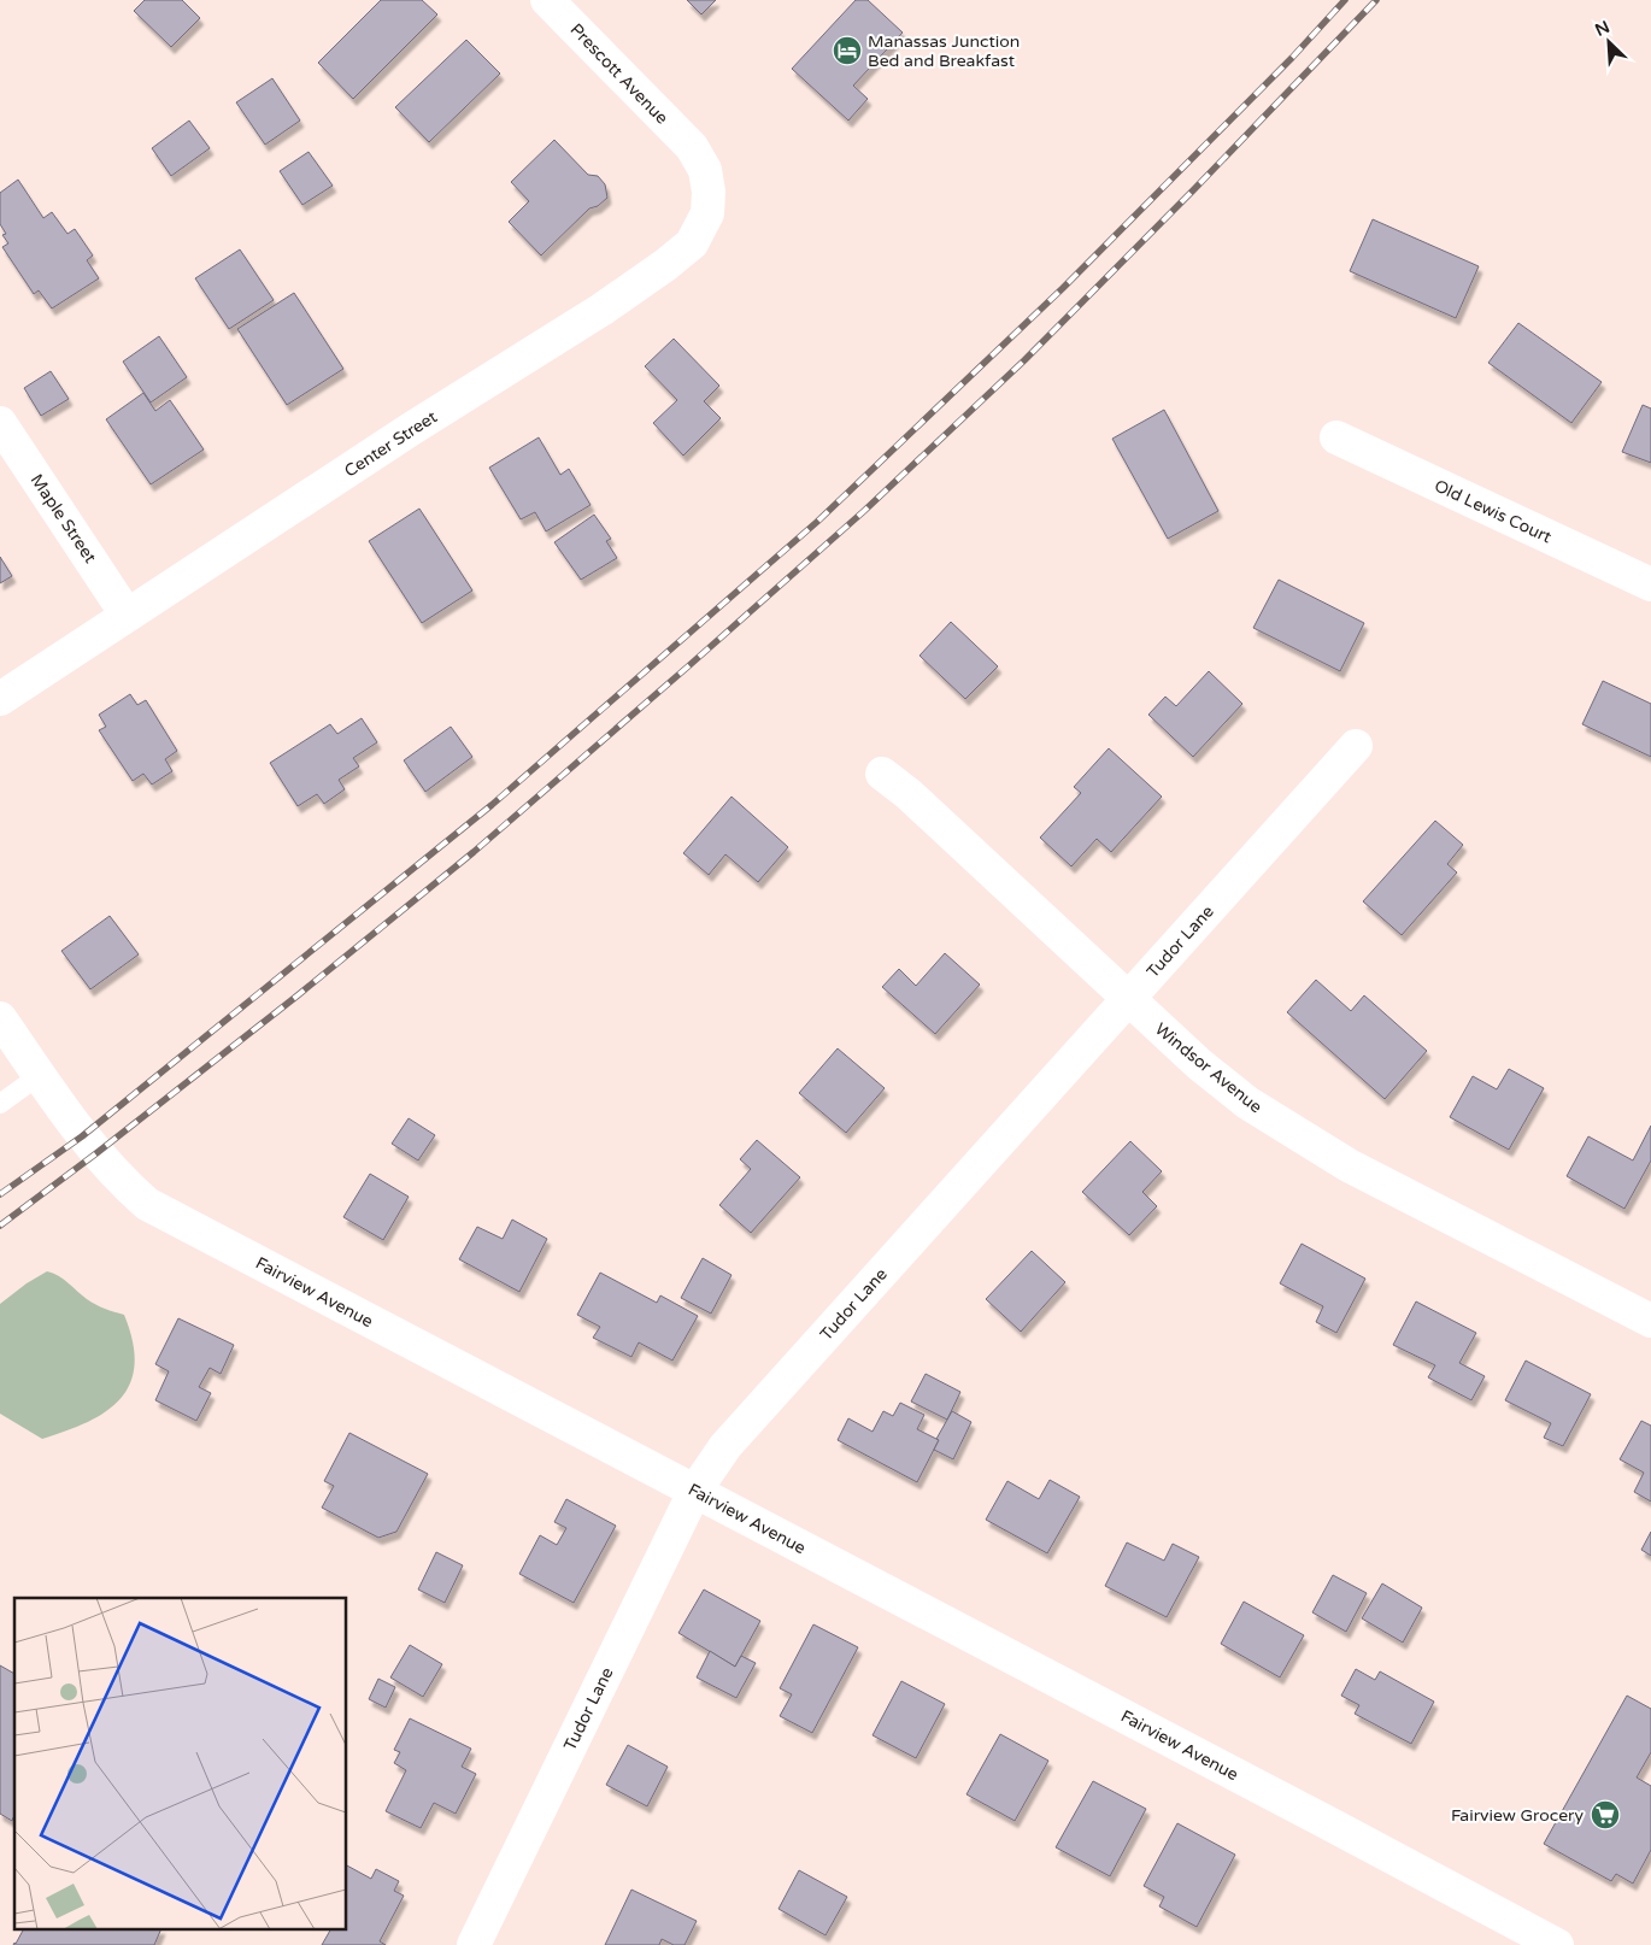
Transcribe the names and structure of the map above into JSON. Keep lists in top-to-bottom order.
{
  "streets": {
    "street": [
      "Prescott Avenue",
      "Center Street",
      "Old Lewis Court",
      "Maple Street",
      "Tudor Lane",
      "Windsor Avenue",
      "Fairview Avenue"
    ]
  },
  "crossings": [
    ["Prescott Avenue", "Center Street"],
    ["Center Street", "Maple Street"],
    ["Tudor Lane", "Windsor Avenue"],
    ["Tudor Lane", "Fairview Avenue"]
  ],
  "places": {
    "hotel": ["Manassas Junction Bed and Breakfast"],
    "supermarket": ["Fairview Grocery"]
  },
  "north": "top left"
}
